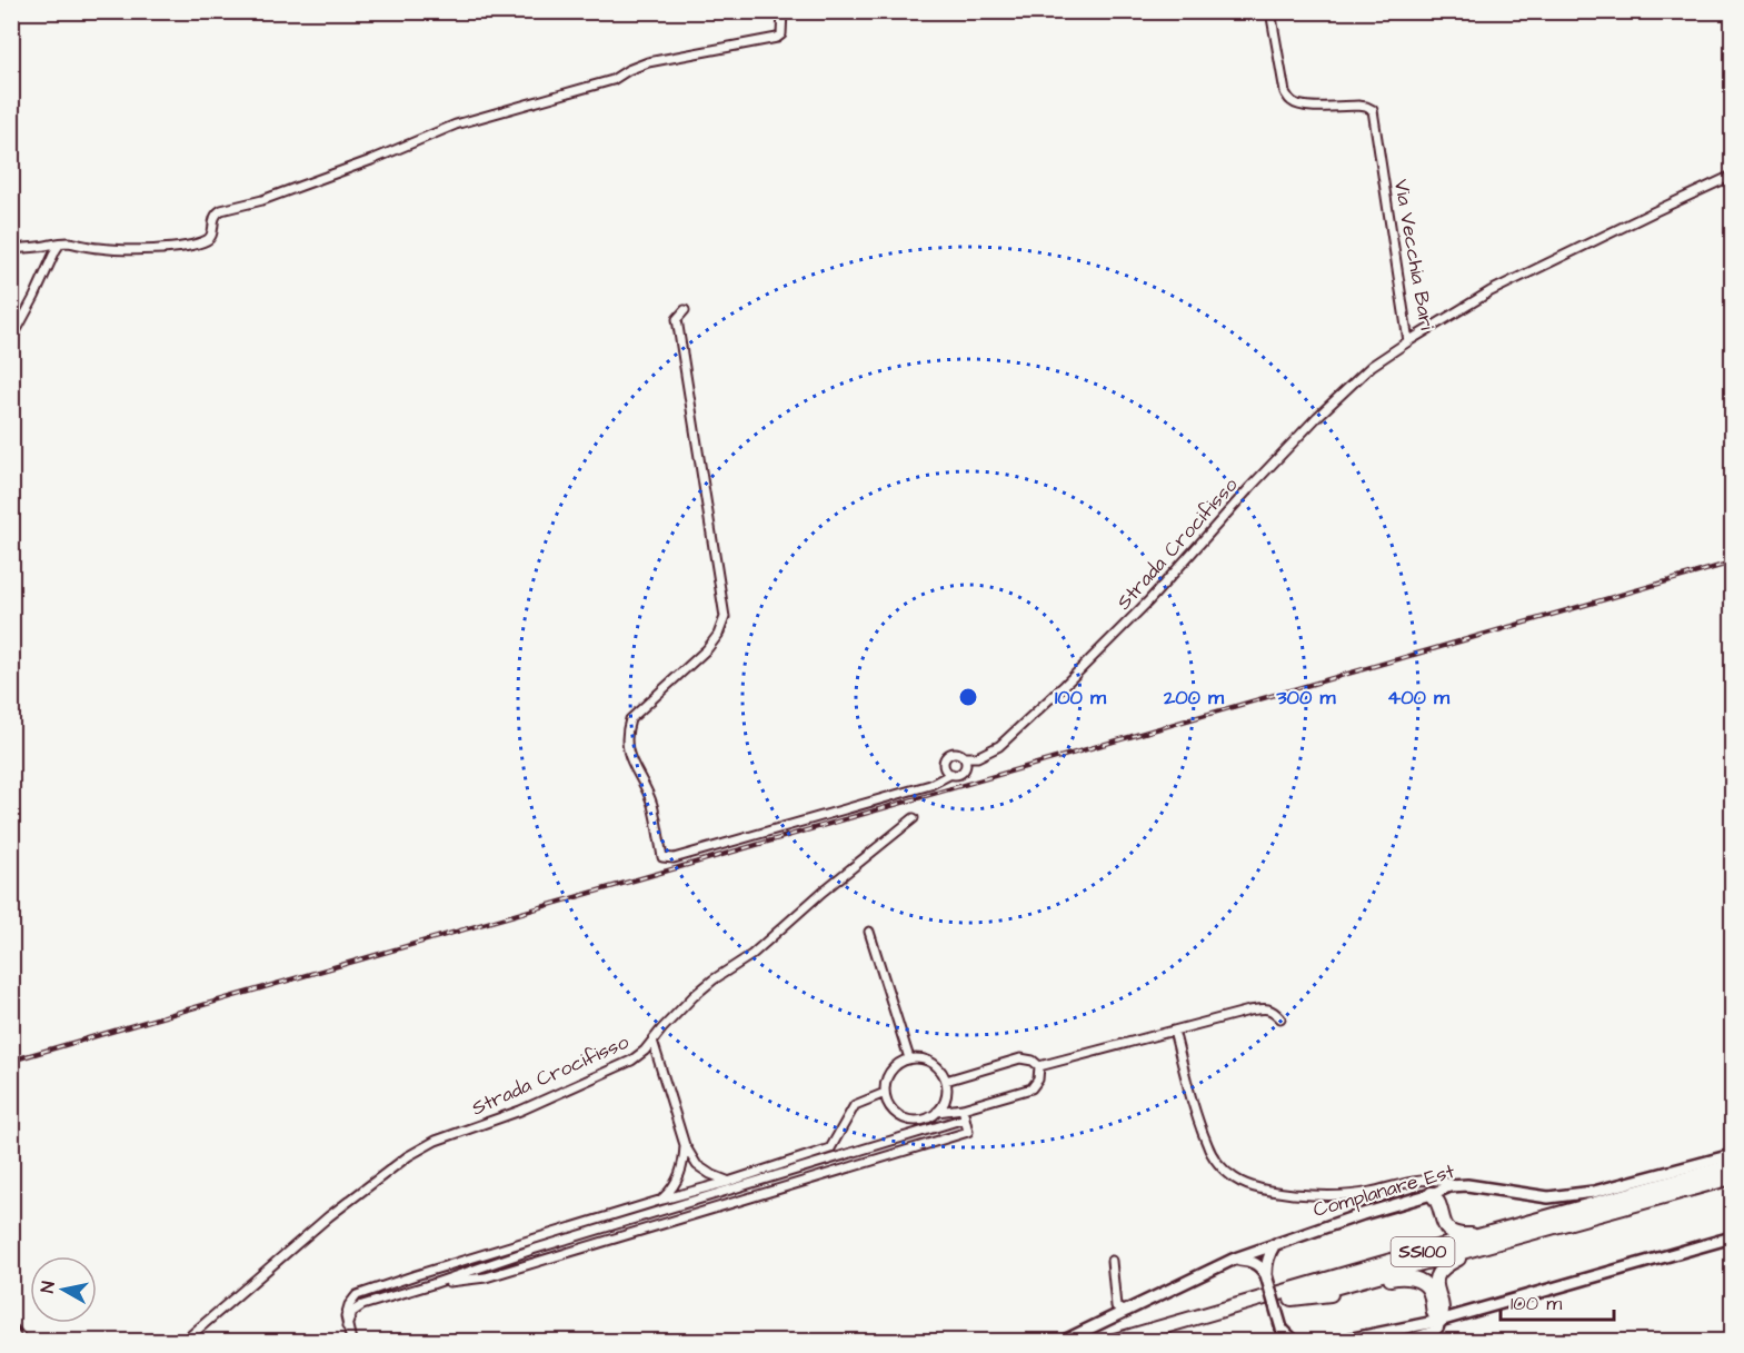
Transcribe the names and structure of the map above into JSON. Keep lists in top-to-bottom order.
{
  "streets": {
    "highway": ["SS100"],
    "main road": ["Complanare Est"],
    "street": ["Via Vecchia Bari", "Strada Crocifisso"]
  },
  "crossings": [
    ["Via Vecchia Bari", "Strada Crocifisso"],
    ["Complanare Est", "SS100"]
  ],
  "scale_bar": "100 m",
  "north": "left",
  "rings": [
    "100 m",
    "200 m",
    "300 m",
    "400 m"
  ]
}
